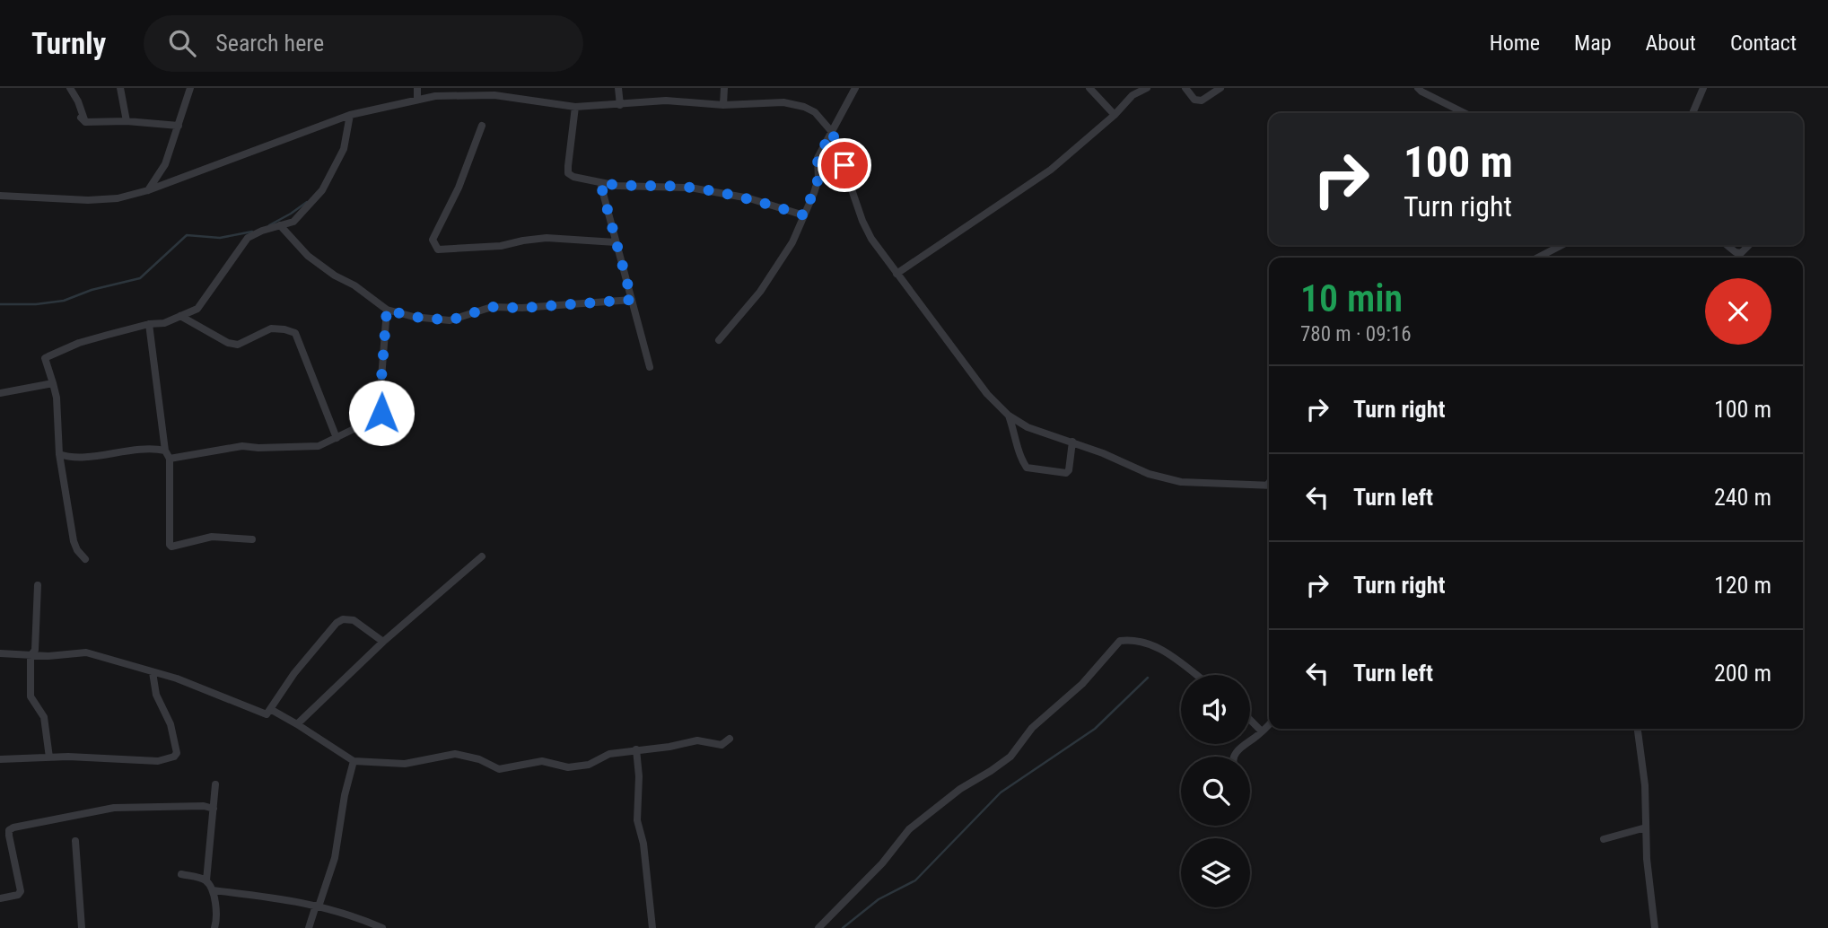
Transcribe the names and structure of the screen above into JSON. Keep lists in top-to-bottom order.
{
  "page": {
    "header": "Turnly",
    "search": "Search here",
    "nav": [
      "Home",
      "Map",
      "About",
      "Contact"
    ],
    "turn": ["100 m", "Turn right"],
    "heading": ["10 min", "780 m · 09:16"],
    "list": [
      {
        "name": "Turn right",
        "value": "100 m"
      },
      {
        "name": "Turn left",
        "value": "240 m"
      },
      {
        "name": "Turn right",
        "value": "120 m"
      },
      {
        "name": "Turn left",
        "value": "200 m"
      }
    ]
  }
}
